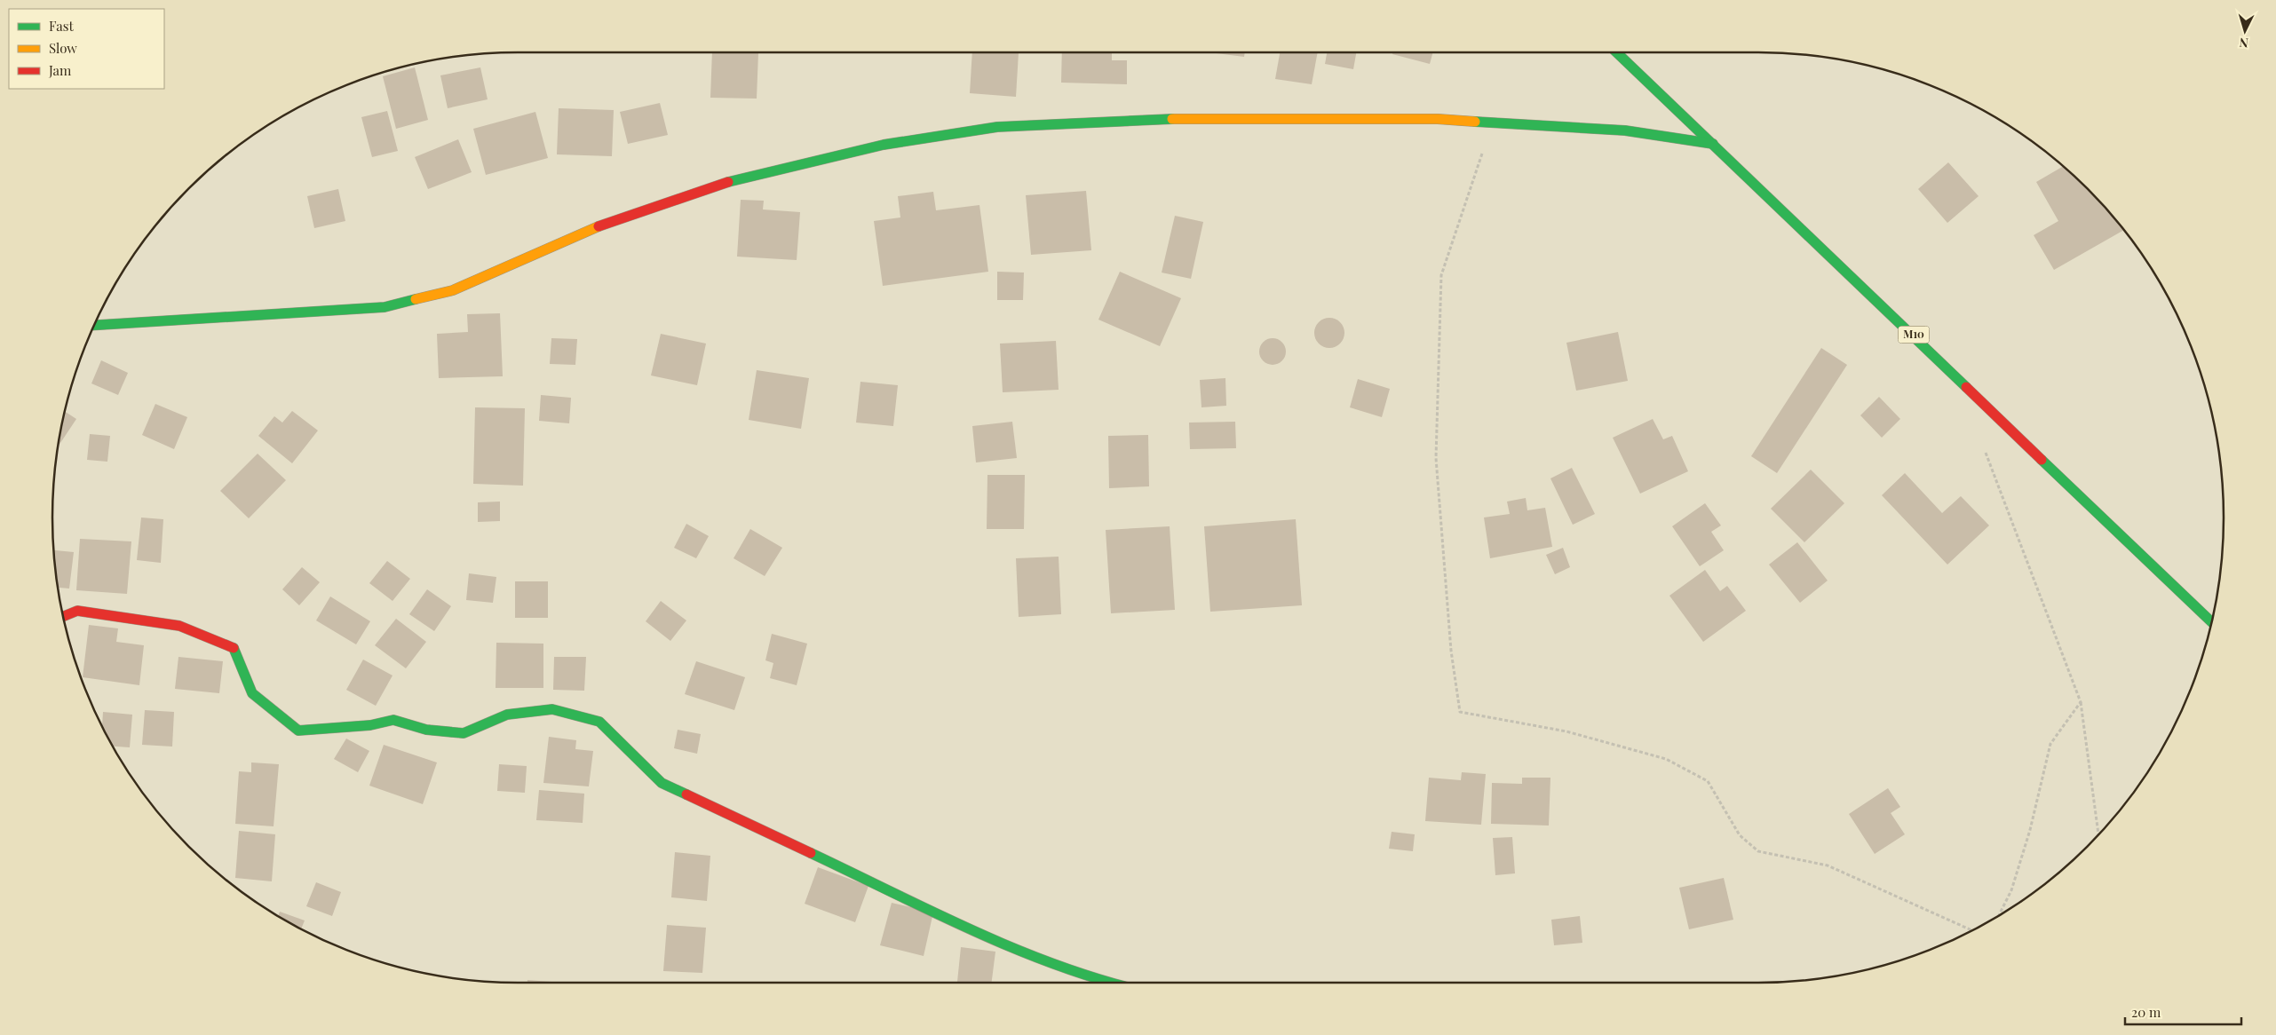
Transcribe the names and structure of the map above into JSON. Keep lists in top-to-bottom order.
{
  "streets": {
    "main road": ["M10"]
  },
  "legend": ["Fast", "Slow", "Jam"],
  "scale_bar": "20 m",
  "north": "bottom"
}
